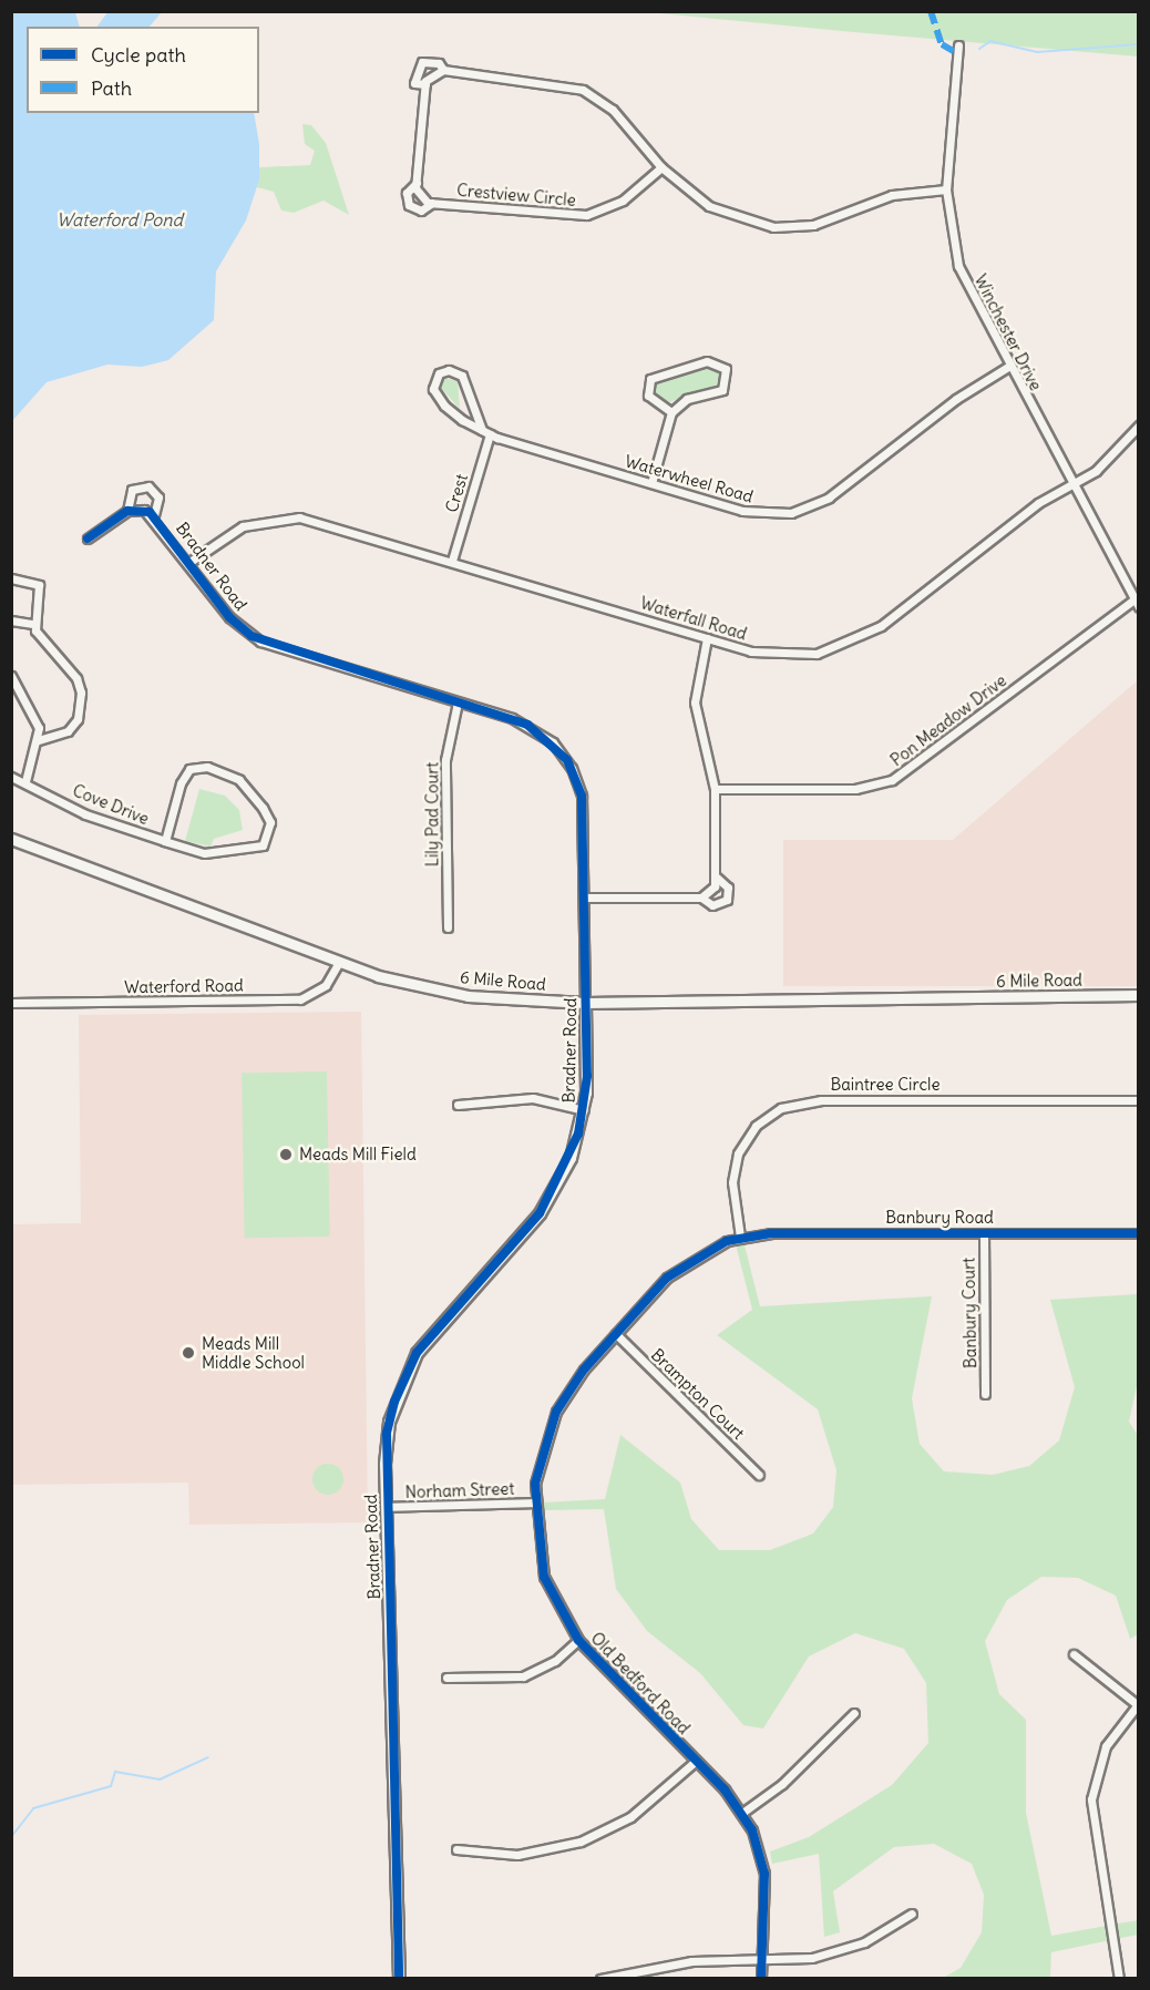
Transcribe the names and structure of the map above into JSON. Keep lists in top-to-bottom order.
{
  "streets": {
    "street": [
      "Crestview Circle",
      "Winchester Drive",
      "Waterwheel Road",
      "Crest",
      "Bradner Road",
      "Waterfall Road",
      "Pon Meadow Drive",
      "Cove Drive",
      "Lily Pad Court",
      "6 Mile Road",
      "Waterford Road",
      "Baintree Circle",
      "Banbury Road",
      "Banbury Court",
      "Brampton Court",
      "Norham Street",
      "Old Bedford Road"
    ]
  },
  "crossings": [
    ["Crestview Circle", "Winchester Drive"],
    ["Winchester Drive", "Waterwheel Road"],
    ["Winchester Drive", "Waterfall Road"],
    ["Winchester Drive", "Pon Meadow Drive"],
    ["Waterwheel Road", "Crest"],
    ["Crest", "Waterfall Road"],
    ["Bradner Road", "Waterfall Road"],
    ["Bradner Road", "Lily Pad Court"],
    ["Bradner Road", "6 Mile Road"],
    ["Bradner Road", "Norham Street"],
    ["6 Mile Road", "Waterford Road"],
    ["Baintree Circle", "Banbury Road"],
    ["Baintree Circle", "Old Bedford Road"],
    ["Banbury Road", "Banbury Court"],
    ["Banbury Road", "Old Bedford Road"],
    ["Brampton Court", "Old Bedford Road"],
    ["Norham Street", "Old Bedford Road"]
  ],
  "water": ["Waterford Pond"],
  "places": ["Meads Mill Field", "Meads Mill Middle School"],
  "legend": ["Cycle path", "Path"]
}
